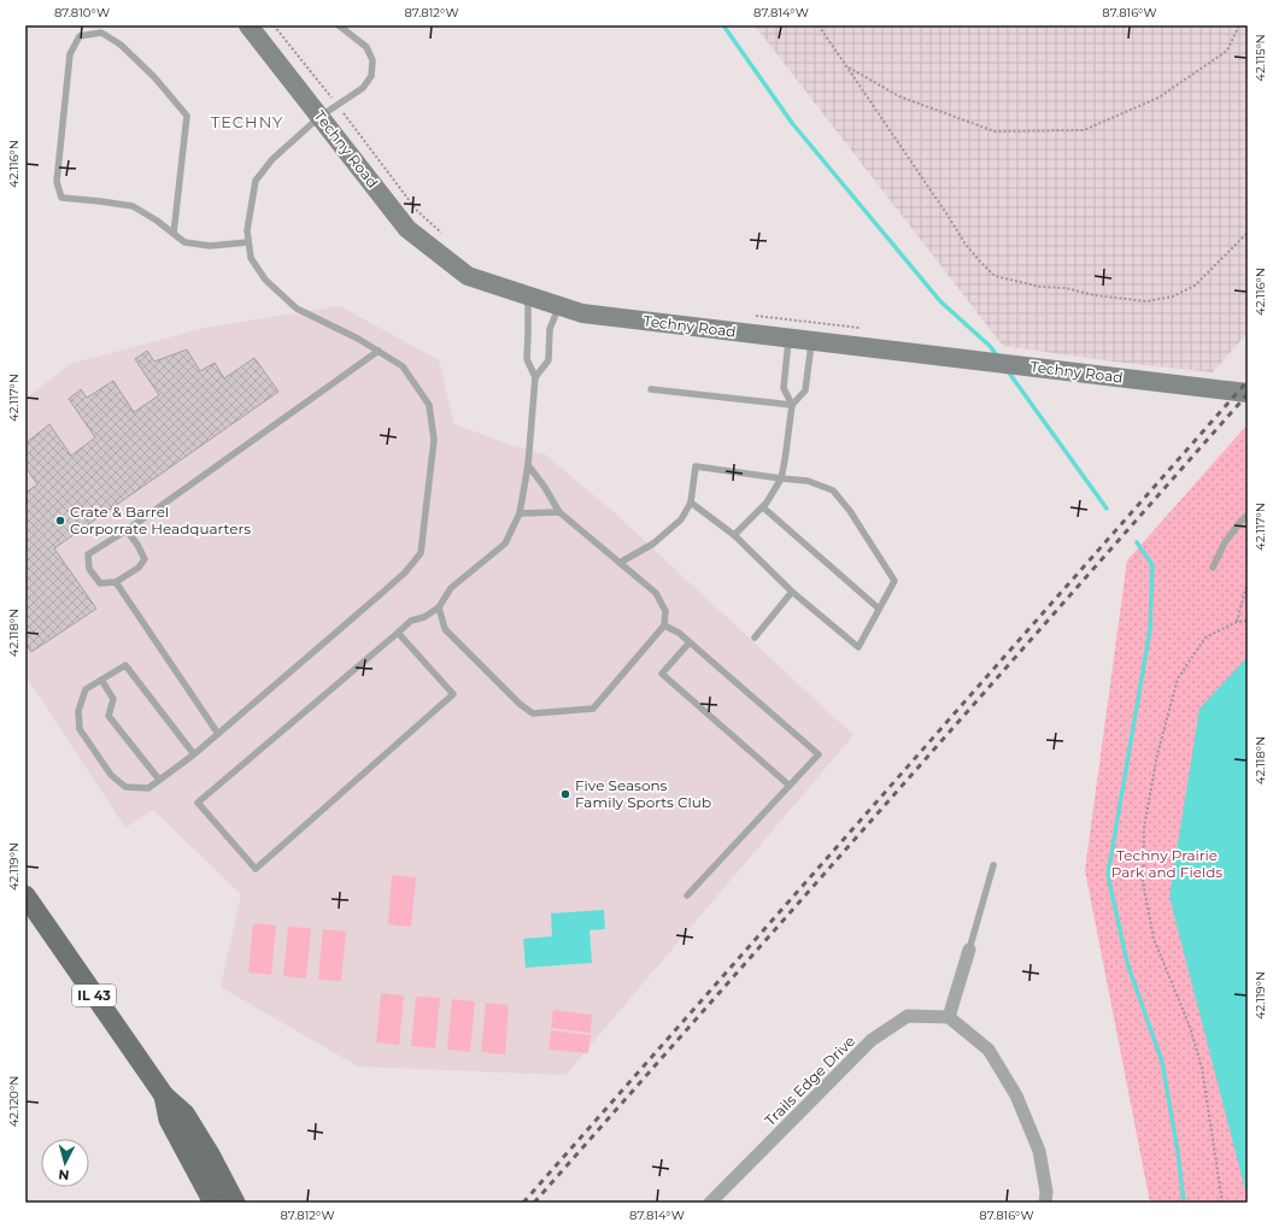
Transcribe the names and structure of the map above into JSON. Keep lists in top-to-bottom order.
{
  "streets": {
    "main road": ["Techny Road", "IL 43"],
    "street": ["Trails Edge Drive"]
  },
  "districts": ["TECHNY"],
  "parks": ["Techny Prairie Park and Fields"],
  "places": ["Crate & Barrel Corporrate Headquarters", "Five Seasons Family Sports Club"],
  "north": "bottom",
  "coordinates": [
    "87.810°W",
    "87.812°W",
    "87.814°W",
    "87.816°W",
    "42.115°N",
    "42.116°N",
    "42.117°N",
    "42.118°N",
    "42.119°N",
    "42.120°N"
  ]
}
